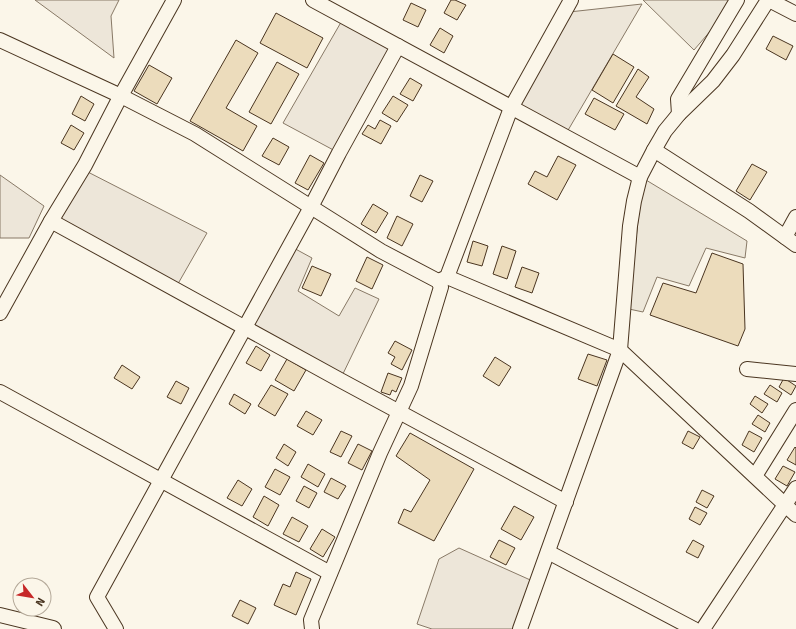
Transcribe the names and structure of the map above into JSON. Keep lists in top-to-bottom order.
{
  "north": "bottom right"
}
